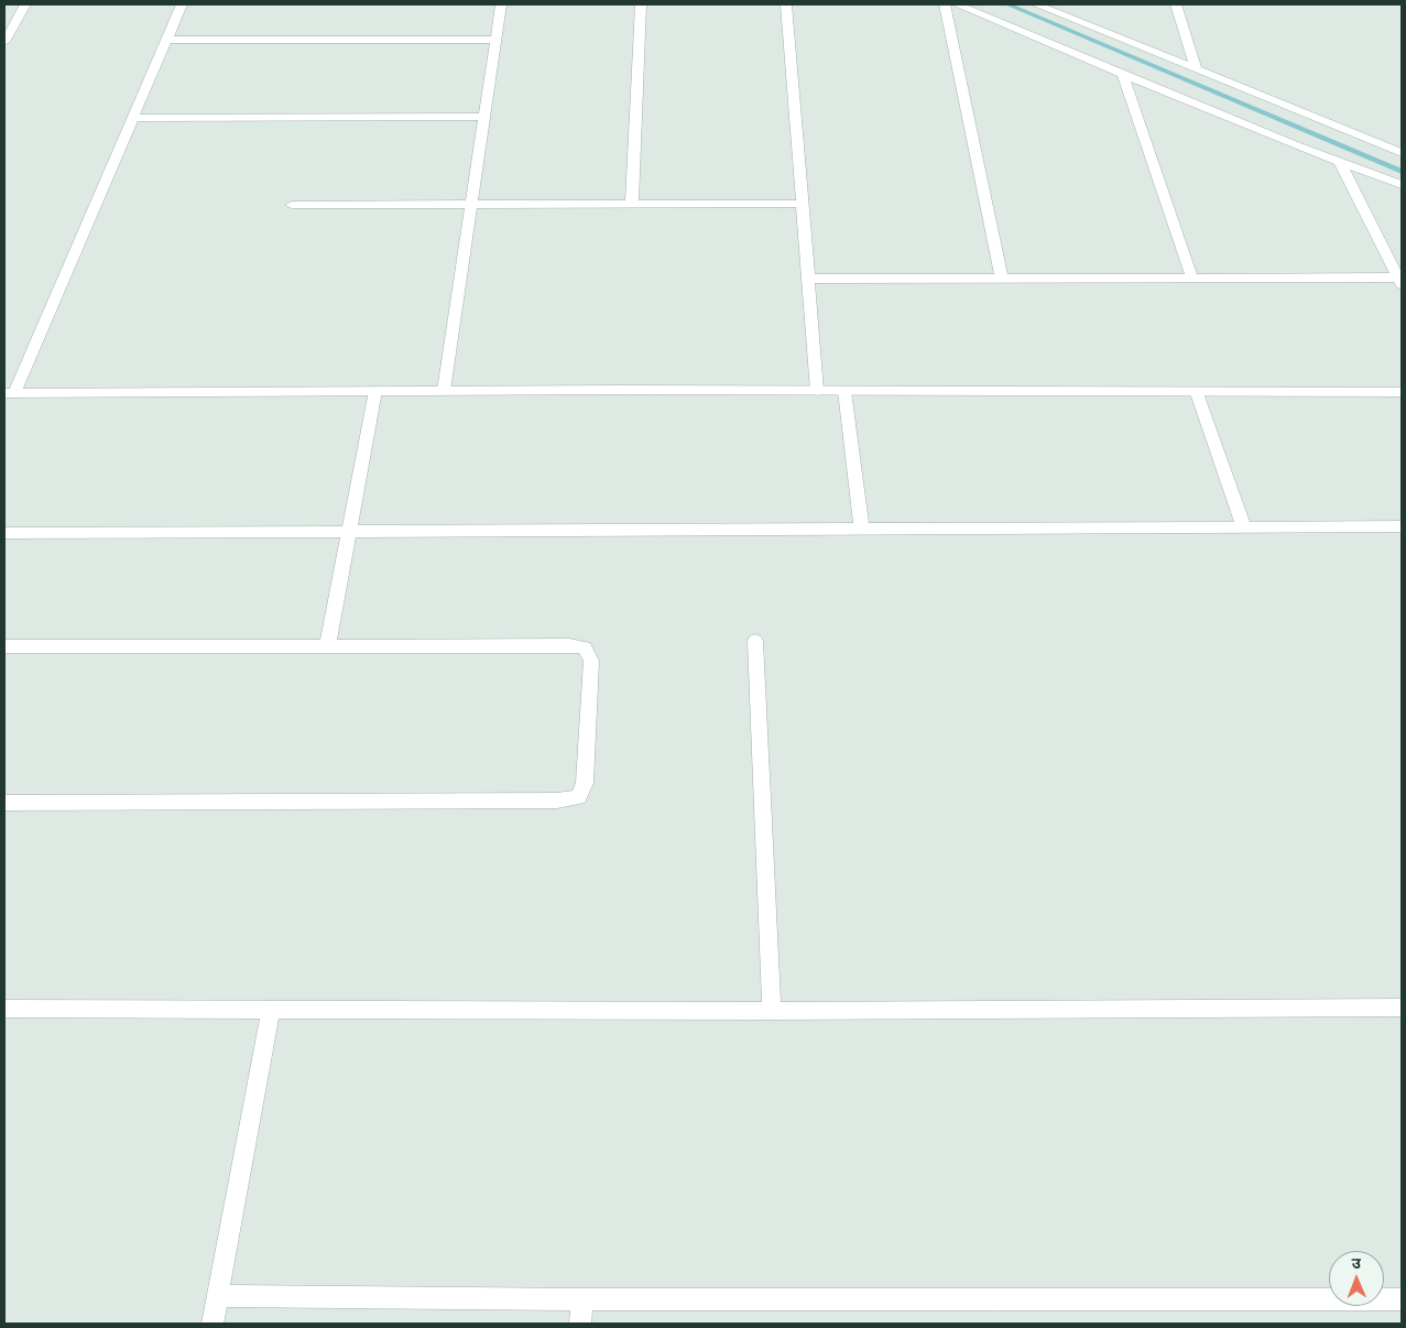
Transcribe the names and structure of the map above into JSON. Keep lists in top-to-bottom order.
{
  "north": "top"
}
